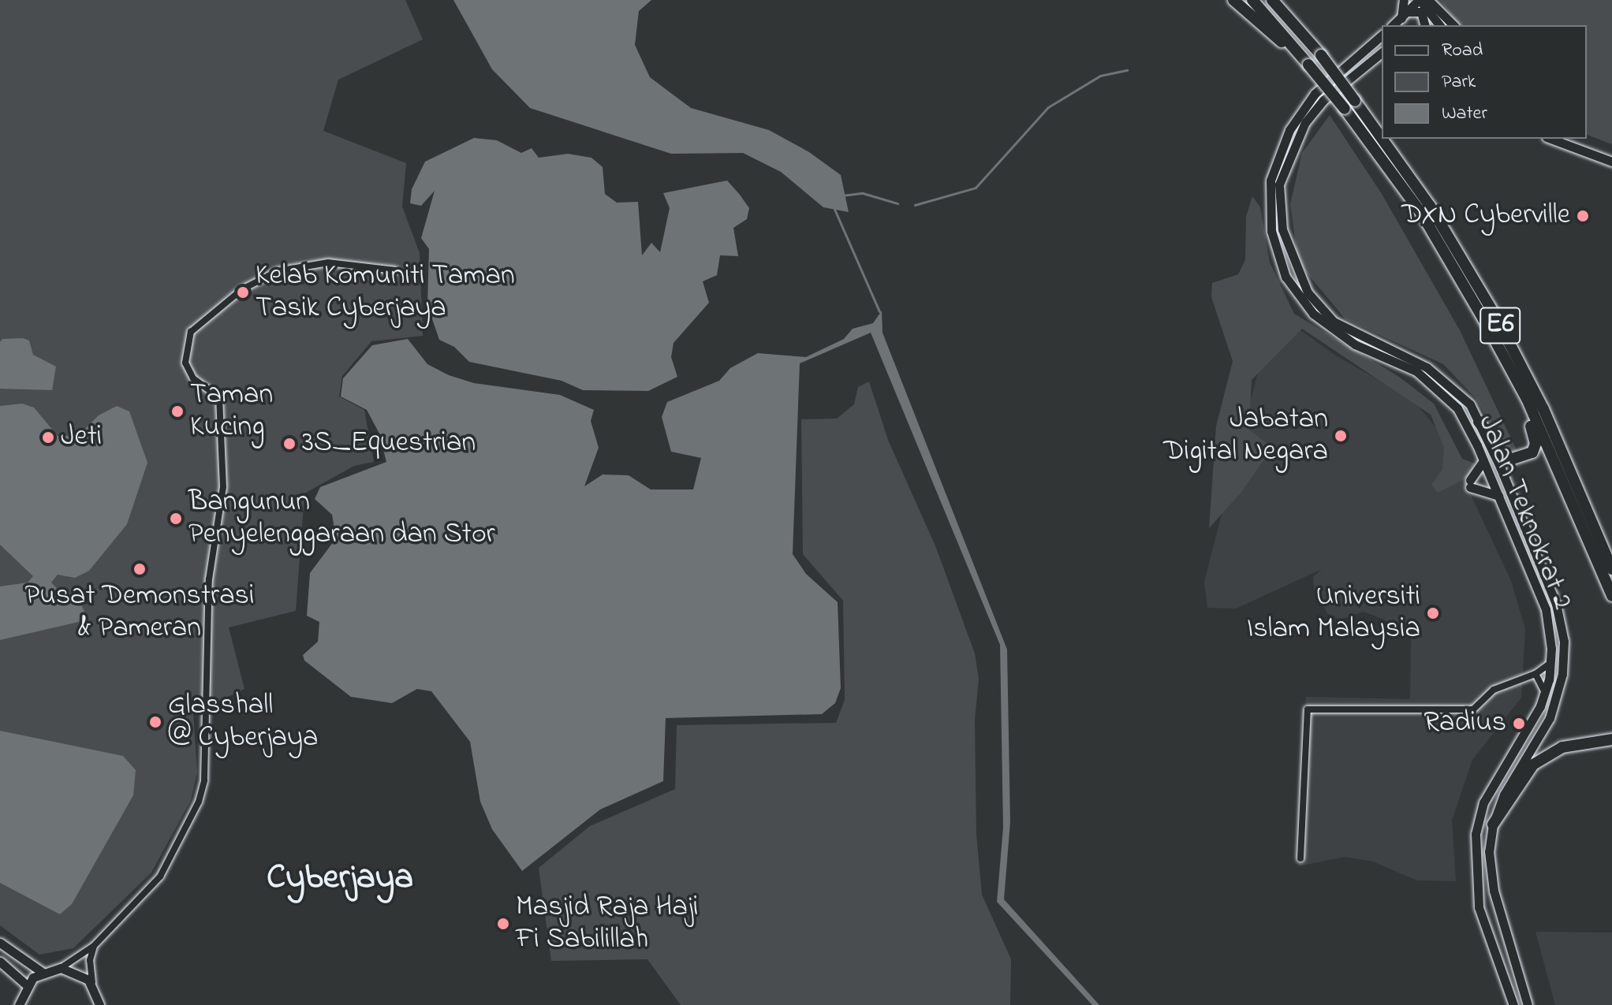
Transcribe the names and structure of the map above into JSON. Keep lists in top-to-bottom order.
{
  "streets": {
    "highway": ["E6"],
    "main road": ["Jalan Teknokrat 2"]
  },
  "districts": ["Cyberjaya"],
  "places": [
    "DXN Cyberville",
    "Kelab Komuniti Taman Tasik Cyberjaya",
    "Taman Kucing",
    "Jabatan Digital Negara",
    "Jeti",
    "3S_Equestrian",
    "Bangunun Penyelenggaraan dan Stor",
    "Pusat Demonstrasi & Pameran",
    "Universiti Islam Malaysia",
    "Glasshall @ Cyberjaya",
    "Radius",
    "Masjid Raja Haji Fi Sabilillah"
  ],
  "legend": ["Road", "Park", "Water"]
}
